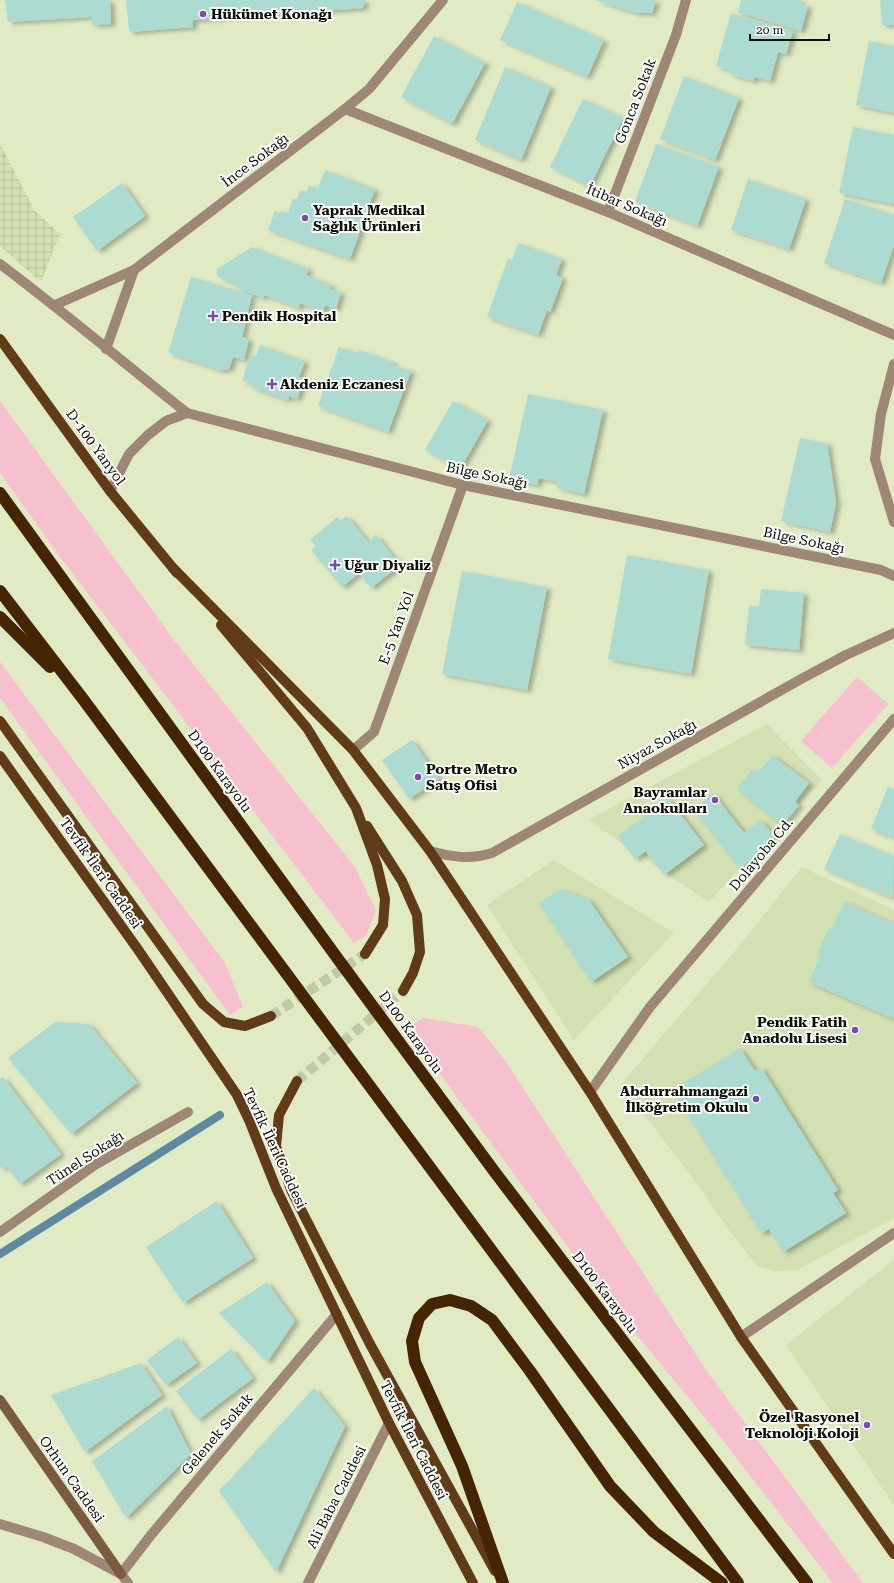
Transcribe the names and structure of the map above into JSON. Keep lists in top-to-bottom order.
{
  "streets": {
    "highway": ["D100 Karayolu"],
    "main road": ["D-100 Yanyol", "Tevfik İleri Caddesi"],
    "street": [
      "Gonca Sokak",
      "İnce Sokağı",
      "İtibar Sokağı",
      "Bilge Sokağı",
      "E-5 Yan Yol",
      "Niyaz Sokağı",
      "Dolayoba Cd.",
      "Tünel Sokağı",
      "Gelenek Sokak",
      "Orhun Caddesi",
      "Ali Baba Caddesi"
    ]
  },
  "crossings": [
    ["Gonca Sokak", "İtibar Sokağı"],
    ["İnce Sokağı", "İtibar Sokağı"],
    ["Bilge Sokağı", "E-5 Yan Yol"],
    ["Tevfik İleri Caddesi", "Gelenek Sokak"],
    ["Tevfik İleri Caddesi", "Ali Baba Caddesi"],
    ["Gelenek Sokak", "Orhun Caddesi"]
  ],
  "places": {
    "other": [
      "Hükümet Konağı",
      "Yaprak Medikal Sağlık Ürünleri",
      "Portre Metro Satış Ofisi",
      "Bayramlar Anaokulları",
      "Pendik Fatih Anadolu Lisesi",
      "Abdurrahmangazi İlköğretim Okulu",
      "Özel Rasyonel Teknoloji Koloji"
    ],
    "health": ["Pendik Hospital", "Akdeniz Eczanesi", "Uğur Diyaliz"]
  },
  "scale_bar": "20 m"
}
